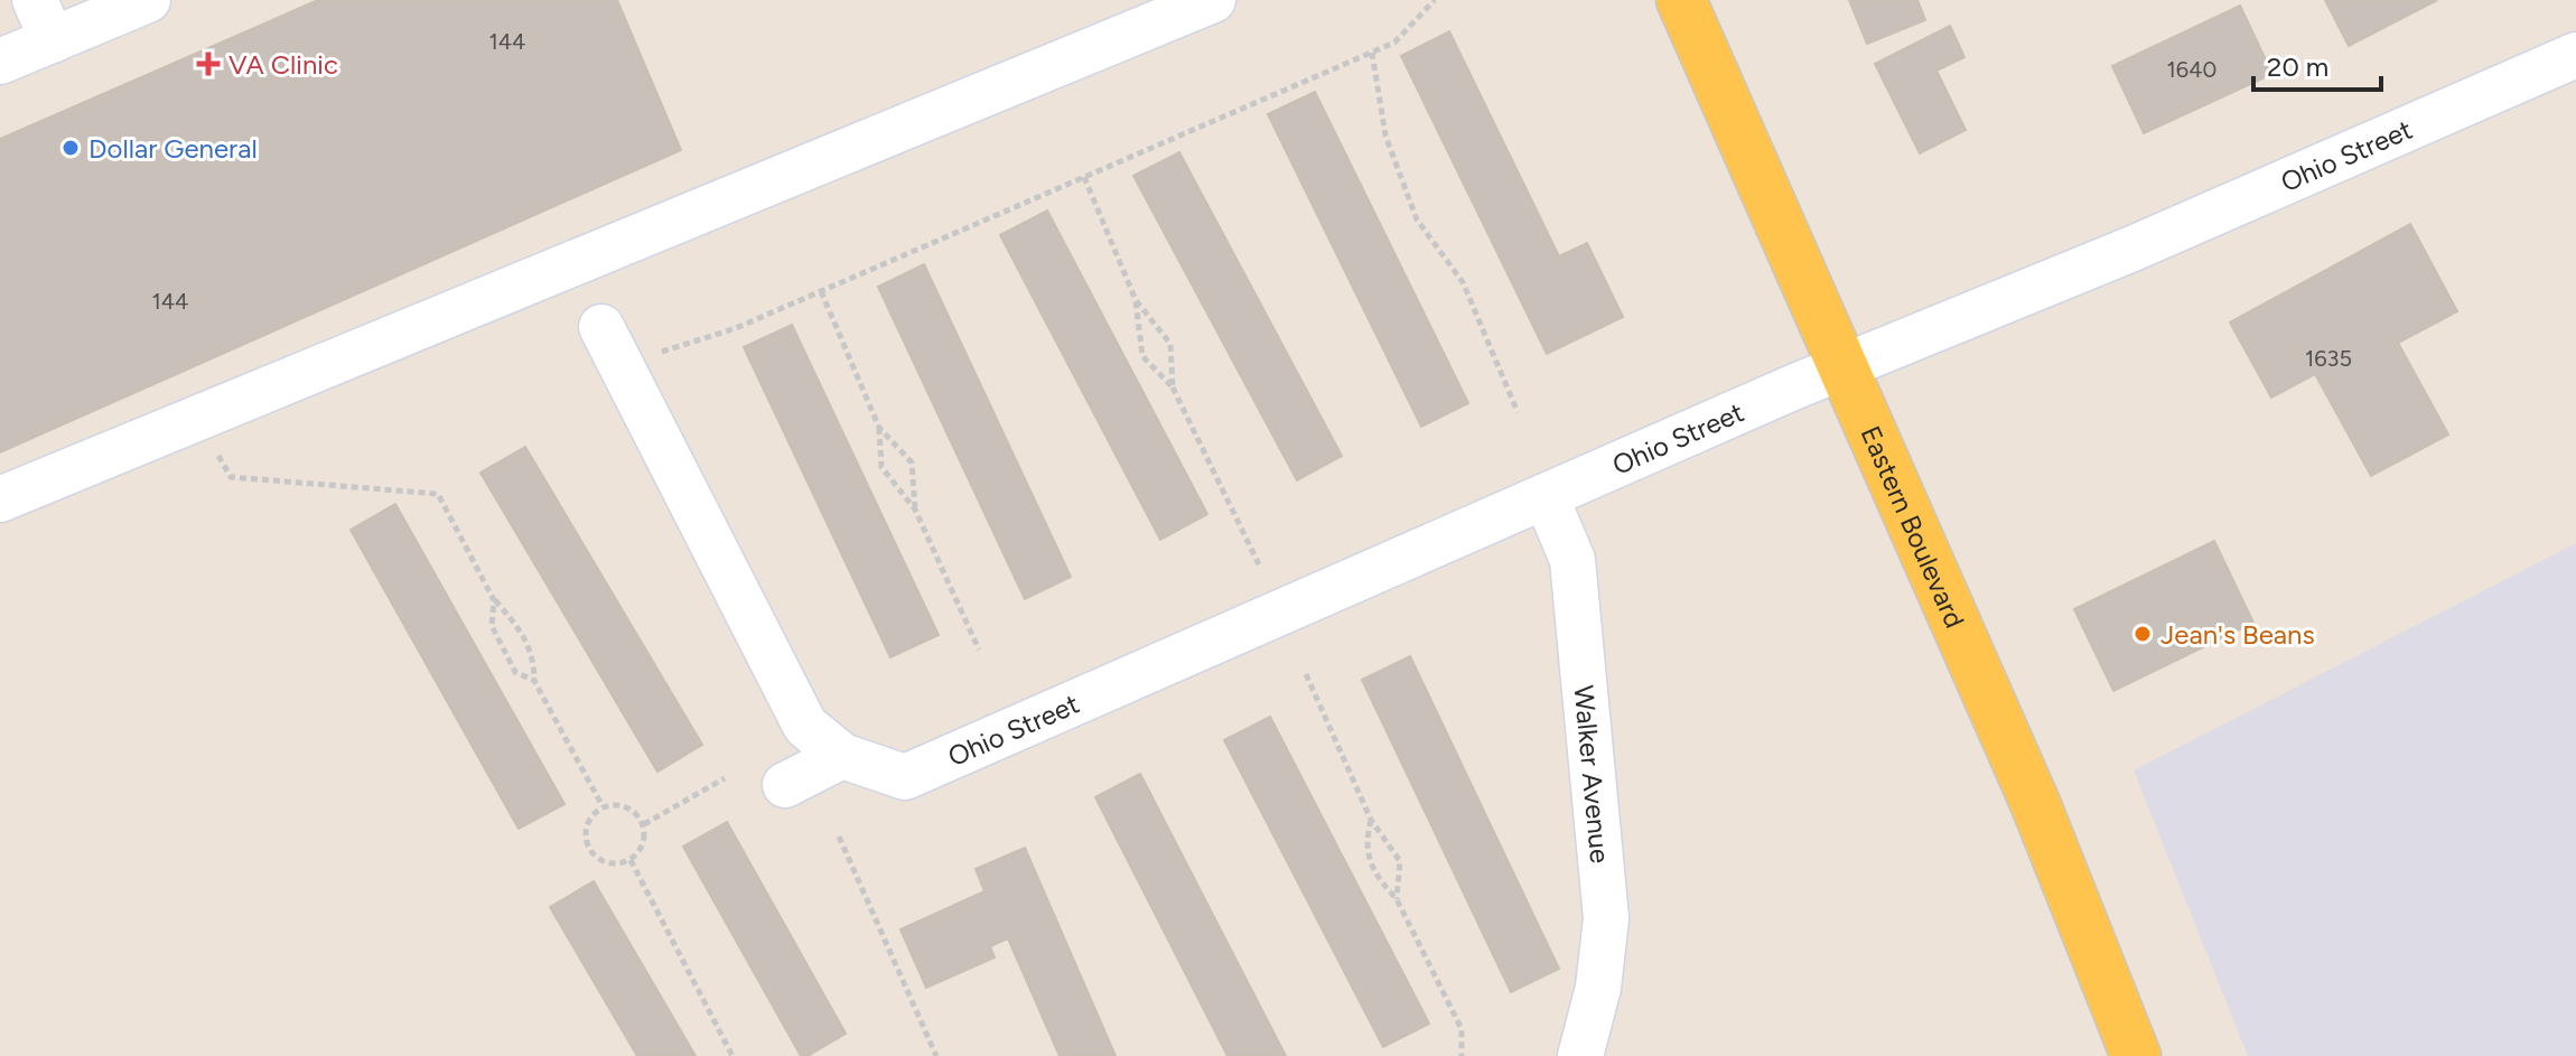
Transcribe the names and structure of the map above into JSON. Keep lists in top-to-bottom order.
{
  "streets": {
    "main road": ["Eastern Boulevard"],
    "street": ["Ohio Street", "Walker Avenue"]
  },
  "crossings": [
    ["Ohio Street", "Eastern Boulevard"],
    ["Ohio Street", "Walker Avenue"]
  ],
  "places": {
    "health": ["VA Clinic"],
    "other": ["Dollar General", "Jean's Beans"]
  },
  "house_numbers": [
    "144",
    "1640",
    "144",
    "1635"
  ],
  "scale_bar": "20 m"
}
